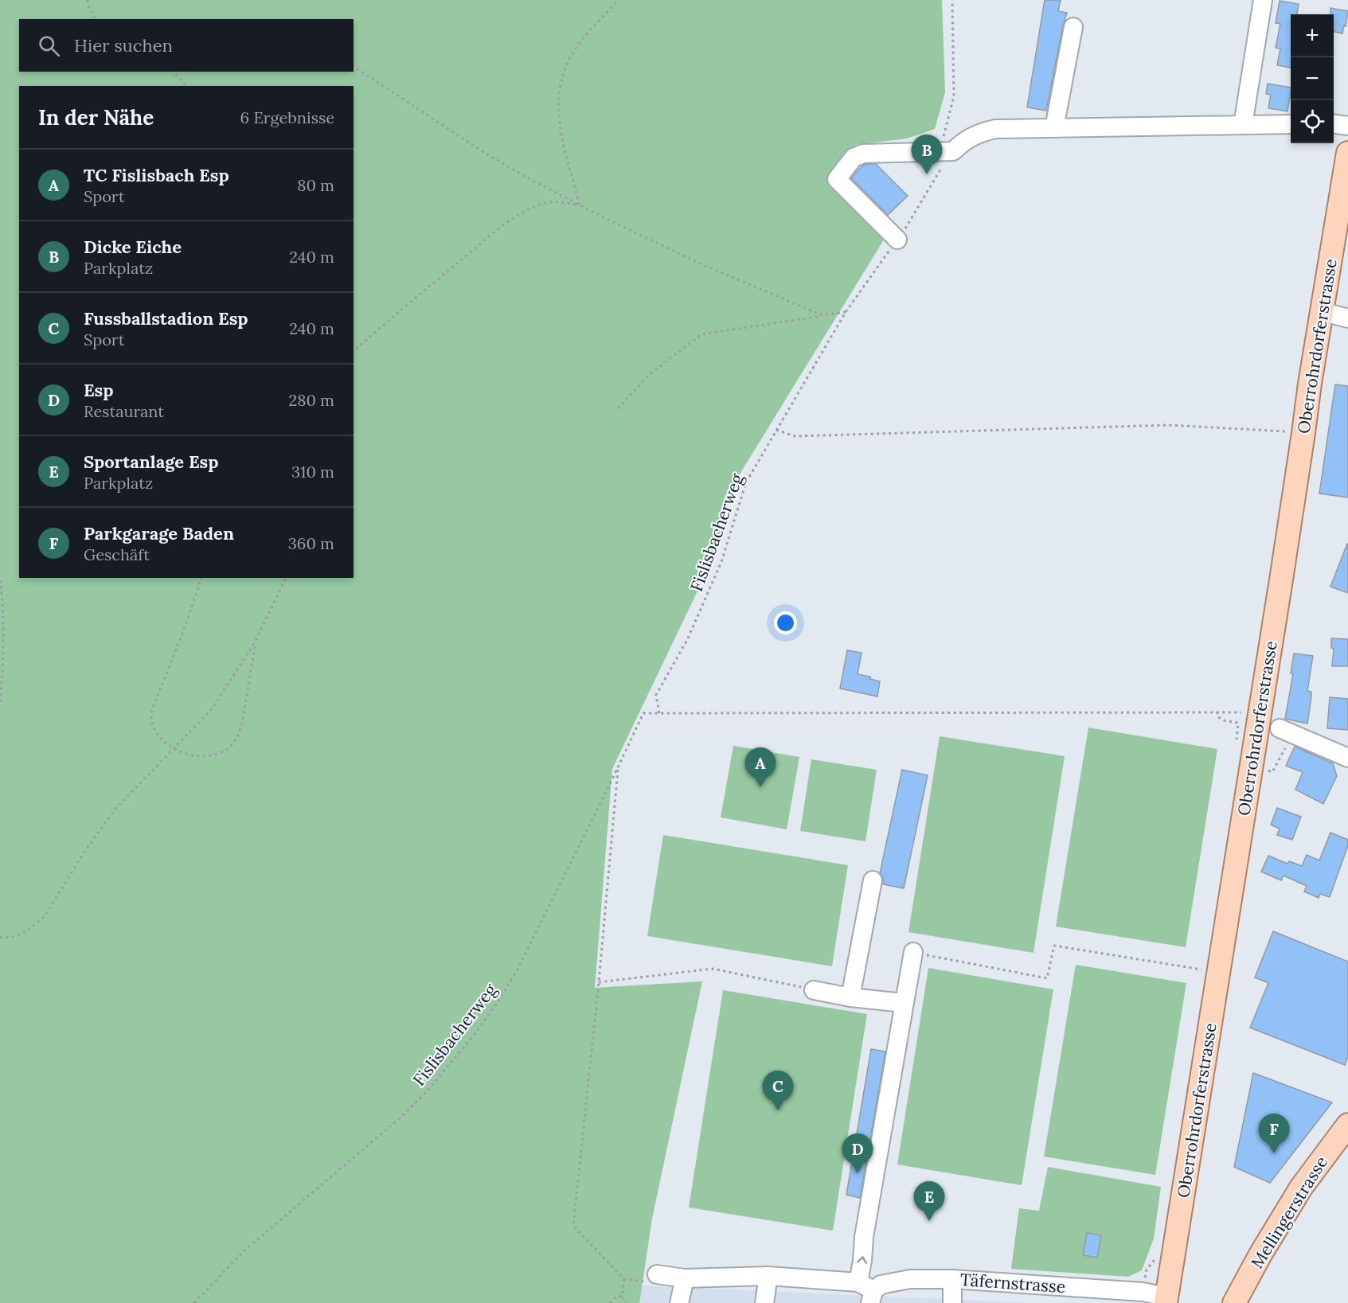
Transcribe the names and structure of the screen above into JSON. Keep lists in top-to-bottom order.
{
  "streets": {
    "main road": ["Oberrohrdorferstrasse", "Mellingerstrasse"],
    "street": ["Täfernstrasse"],
    "path": ["Fislisbacherweg"]
  },
  "crossings": [
    ["Oberrohrdorferstrasse", "Täfernstrasse"]
  ],
  "page": {
    "map_buttons": ["+", "−"],
    "search": "Hier suchen",
    "heading": ["In der Nähe", "6 Ergebnisse"],
    "pins": [
      "B",
      "A",
      "C",
      "F",
      "D",
      "E"
    ],
    "list": [
      {
        "mark": "A",
        "name": "TC Fislisbach Esp",
        "note": "Sport",
        "value": "80 m"
      },
      {
        "mark": "B",
        "name": "Dicke Eiche",
        "note": "Parkplatz",
        "value": "240 m"
      },
      {
        "mark": "C",
        "name": "Fussballstadion Esp",
        "note": "Sport",
        "value": "240 m"
      },
      {
        "mark": "D",
        "name": "Esp",
        "note": "Restaurant",
        "value": "280 m"
      },
      {
        "mark": "E",
        "name": "Sportanlage Esp",
        "note": "Parkplatz",
        "value": "310 m"
      },
      {
        "mark": "F",
        "name": "Parkgarage Baden",
        "note": "Geschäft",
        "value": "360 m"
      }
    ]
  }
}
